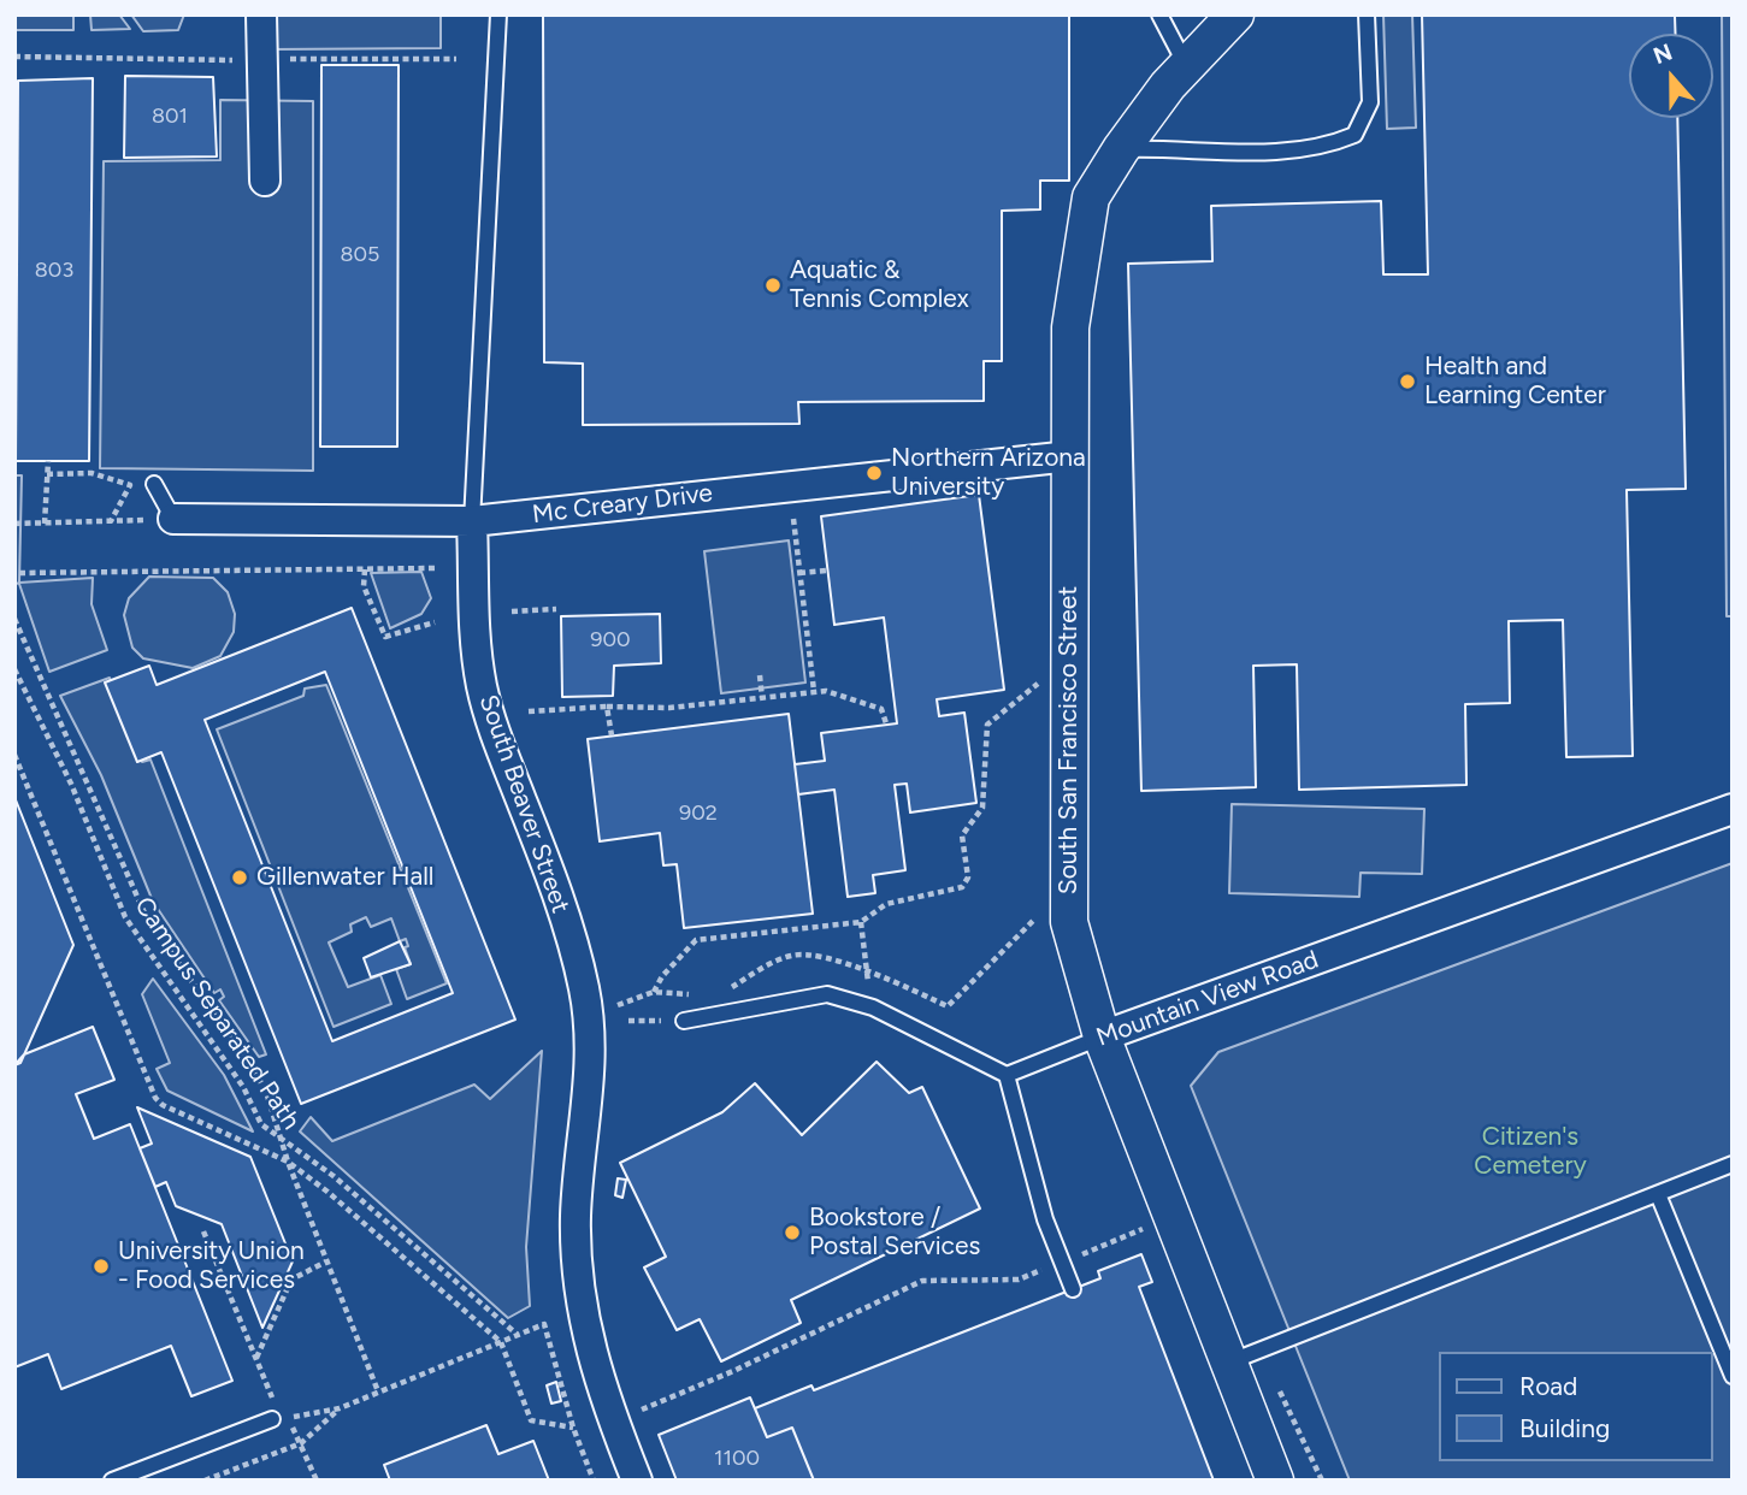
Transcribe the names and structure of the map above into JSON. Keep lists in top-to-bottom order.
{
  "streets": {
    "street": [
      "Mc Creary Drive",
      "South San Francisco Street",
      "South Beaver Street",
      "Mountain View Road"
    ],
    "path": ["Campus Separated Path"]
  },
  "crossings": [
    ["Mc Creary Drive", "South San Francisco Street"],
    ["Mc Creary Drive", "South Beaver Street"],
    ["South San Francisco Street", "Mountain View Road"]
  ],
  "parks": ["Citizen's Cemetery"],
  "places": [
    "Aquatic & Tennis Complex",
    "Health and Learning Center",
    "Northern Arizona University",
    "Gillenwater Hall",
    "Bookstore / Postal Services",
    "University Union - Food Services"
  ],
  "house_numbers": [
    "801",
    "805",
    "803",
    "900",
    "902",
    "1100"
  ],
  "legend": ["Road", "Building"],
  "north": "top"
}
